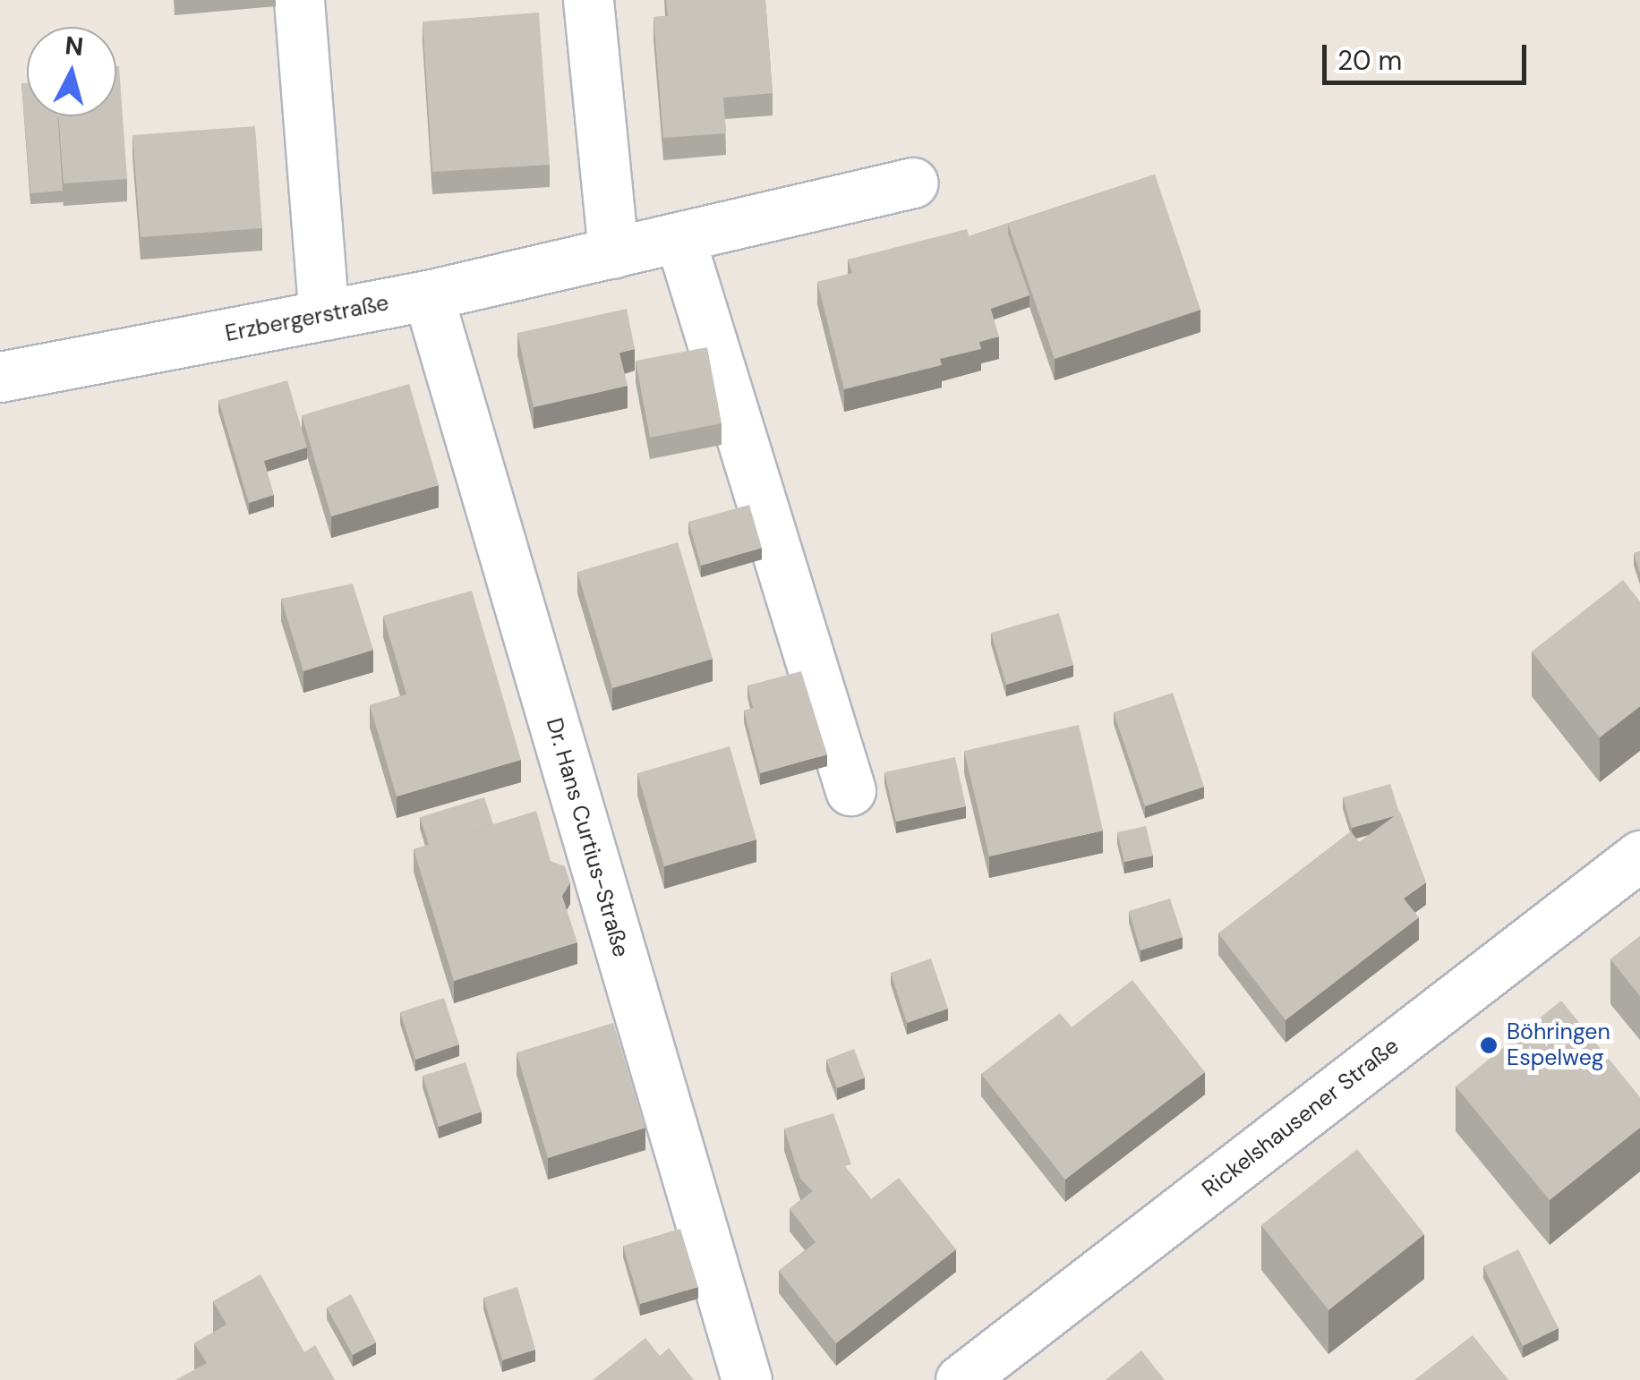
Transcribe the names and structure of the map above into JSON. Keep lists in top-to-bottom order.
{
  "streets": {
    "street": ["Erzbergerstraße", "Dr. Hans Curtius-Straße", "Rickelshausener Straße"]
  },
  "crossings": [
    ["Erzbergerstraße", "Dr. Hans Curtius-Straße"]
  ],
  "places": ["Böhringen Espelweg"],
  "scale_bar": "20 m",
  "north": "top"
}
